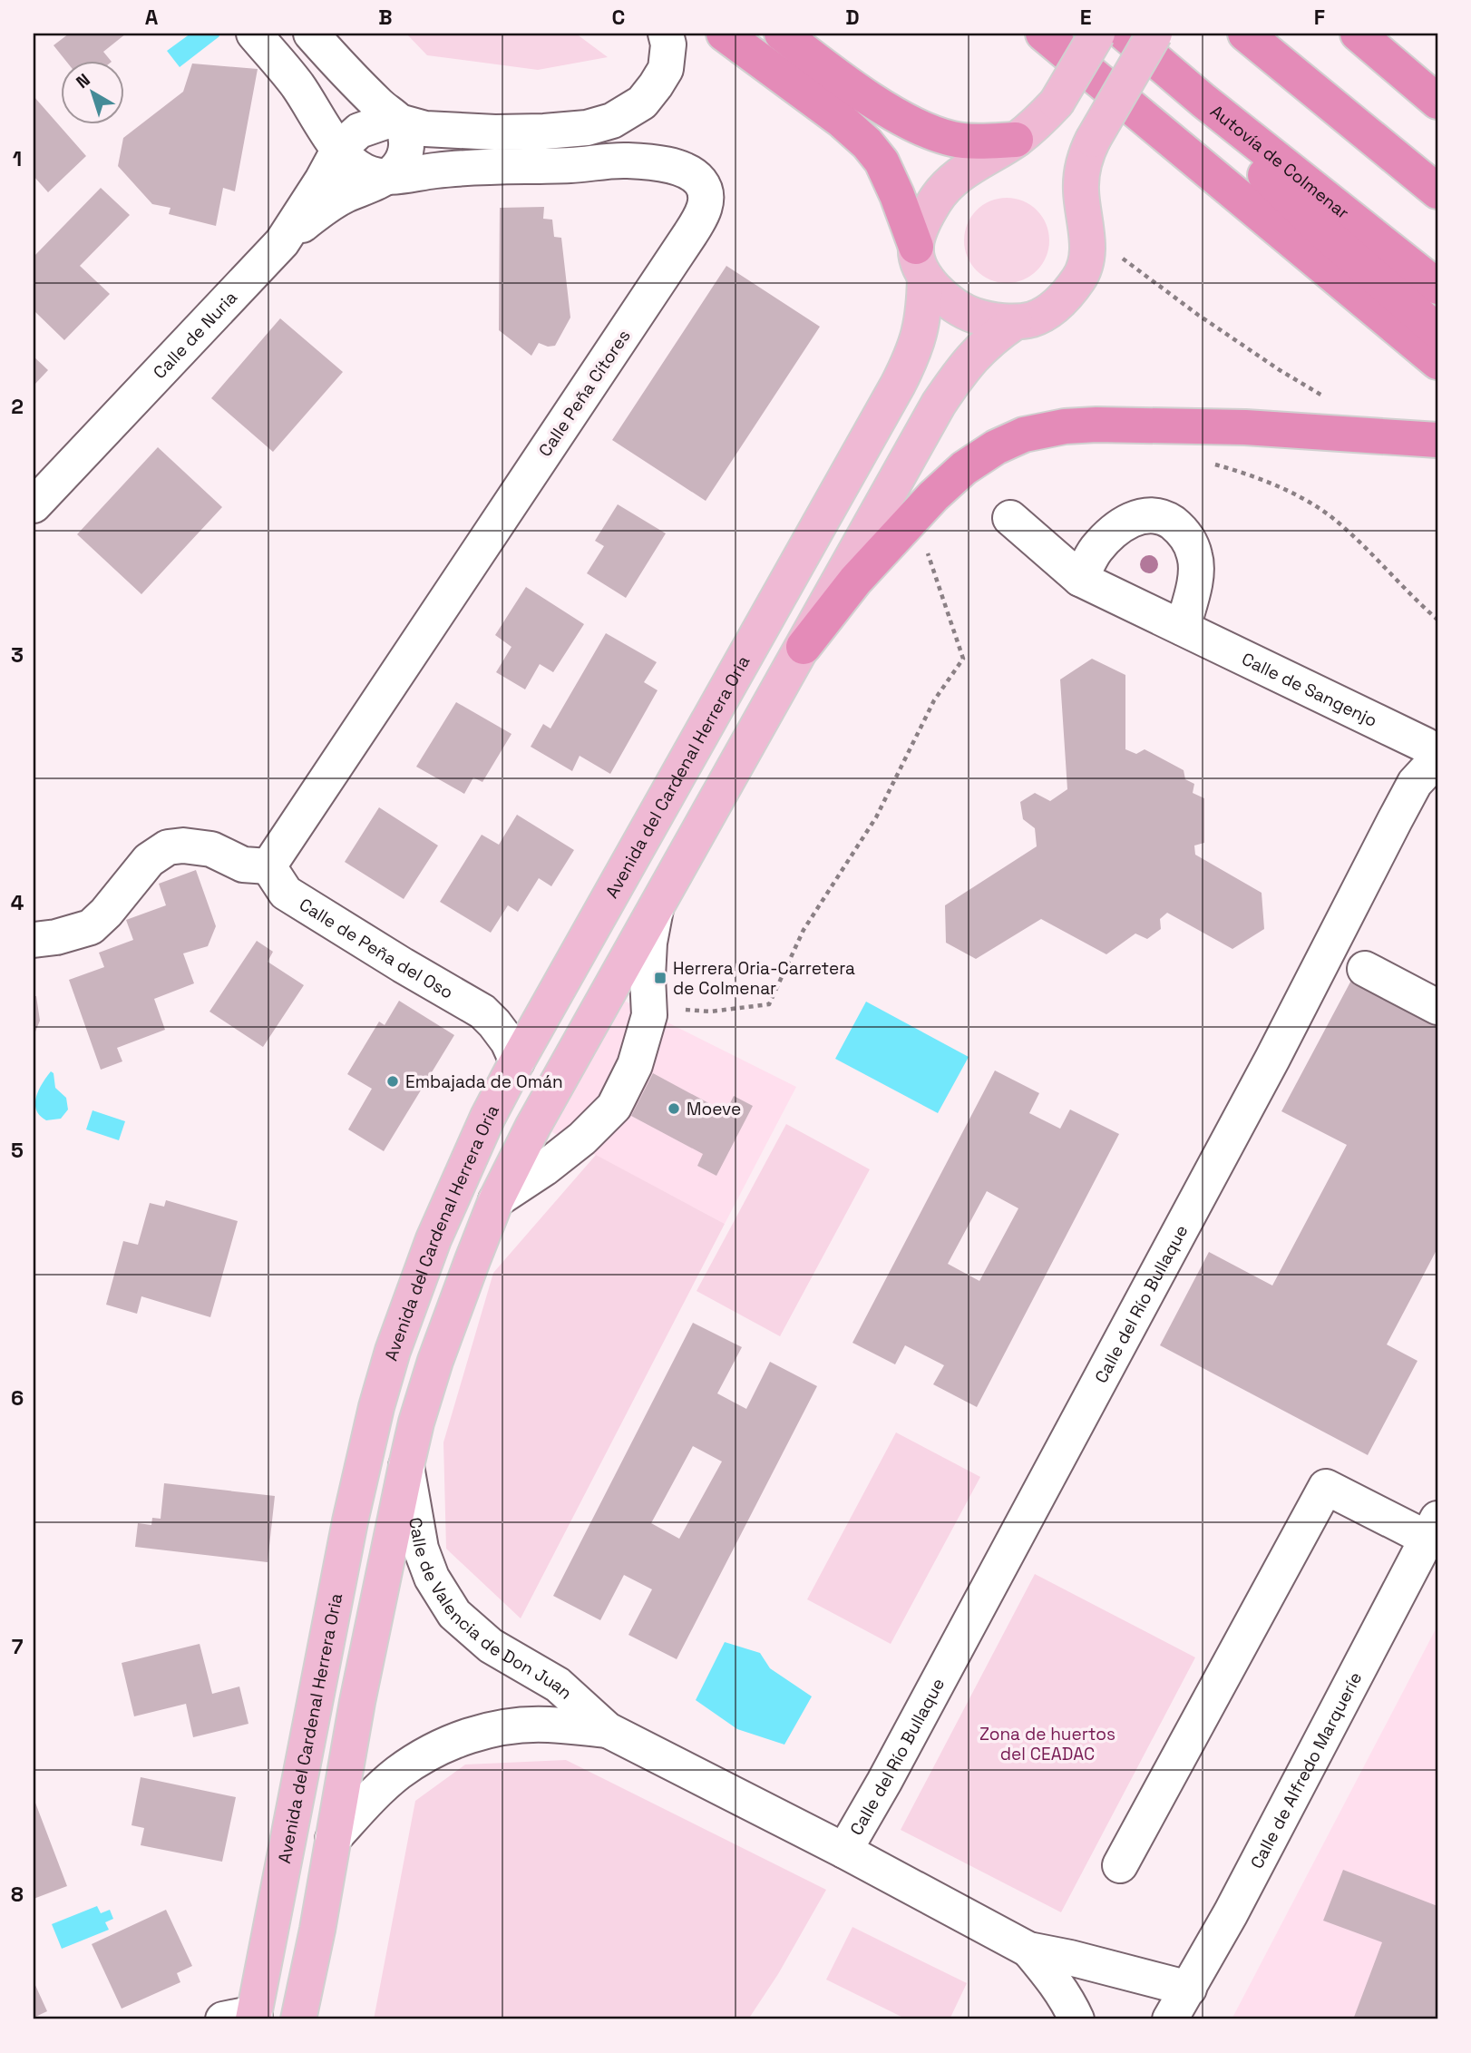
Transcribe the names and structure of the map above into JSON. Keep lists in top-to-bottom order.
{
  "streets": {
    "highway": ["Autovía de Colmenar"],
    "main road": ["Avenida del Cardenal Herrera Oria"],
    "street": [
      "Calle de Nuria",
      "Calle Peña Cítores",
      "Calle de Sangenjo",
      "Calle de Peña del Oso",
      "Calle del Río Bullaque",
      "Calle de Valencia de Don Juan",
      "Calle de Alfredo Marqueríe"
    ]
  },
  "crossings": [
    ["Calle de Nuria", "Calle Peña Cítores"],
    ["Calle Peña Cítores", "Calle de Peña del Oso"],
    ["Avenida del Cardenal Herrera Oria", "Calle de Peña del Oso"],
    ["Calle del Río Bullaque", "Calle de Valencia de Don Juan"],
    ["Calle de Valencia de Don Juan", "Calle de Alfredo Marqueríe"]
  ],
  "parks": ["Zona de huertos del CEADAC"],
  "places": {
    "transit": ["Herrera Oria-Carretera de Colmenar"],
    "other": ["Embajada de Omán", "Moeve"]
  },
  "north": "top left",
  "grid": {
    "columns": [
      "A",
      "B",
      "C",
      "D",
      "E",
      "F"
    ],
    "rows": [
      "1",
      "2",
      "3",
      "4",
      "5",
      "6",
      "7",
      "8"
    ]
  }
}
